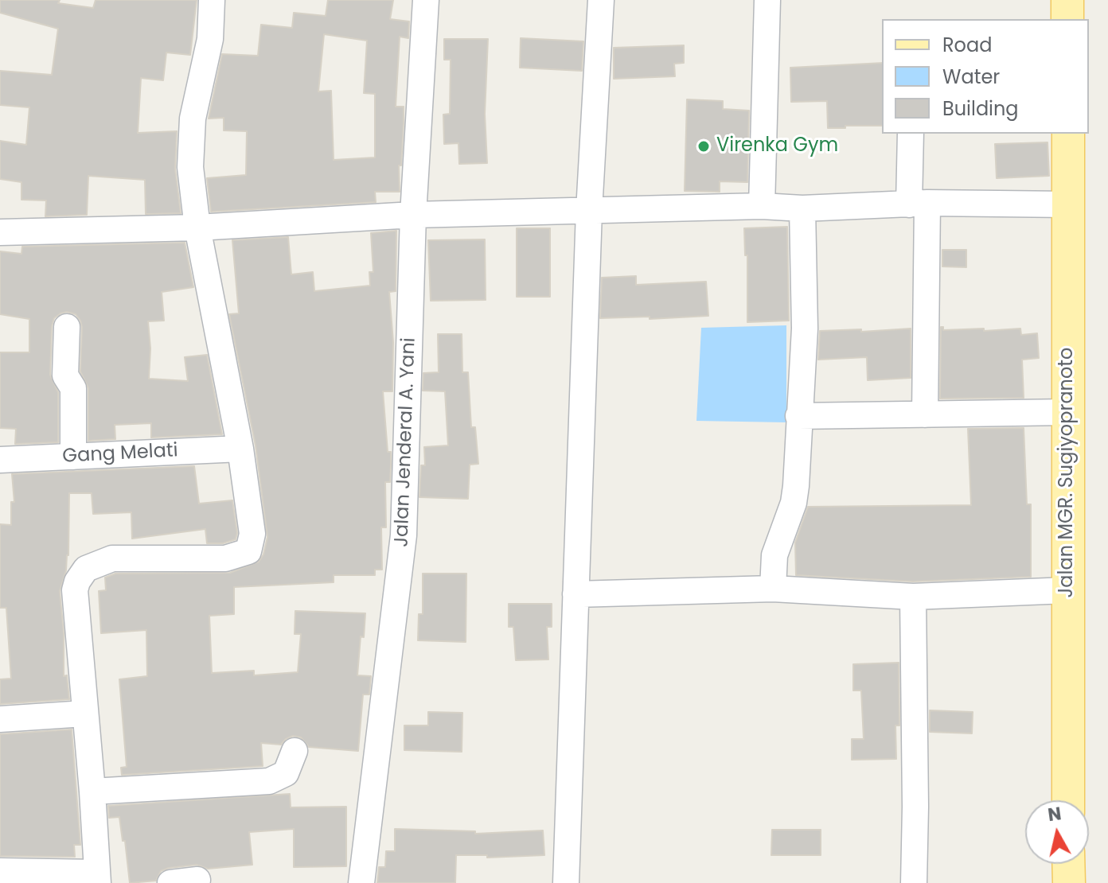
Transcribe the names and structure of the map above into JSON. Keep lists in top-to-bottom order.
{
  "streets": {
    "main road": ["Jalan MGR. Sugiyopranoto"],
    "street": ["Jalan Jenderal A. Yani", "Gang Melati"]
  },
  "places": ["Virenka Gym"],
  "legend": ["Road", "Water", "Building"],
  "north": "top"
}
